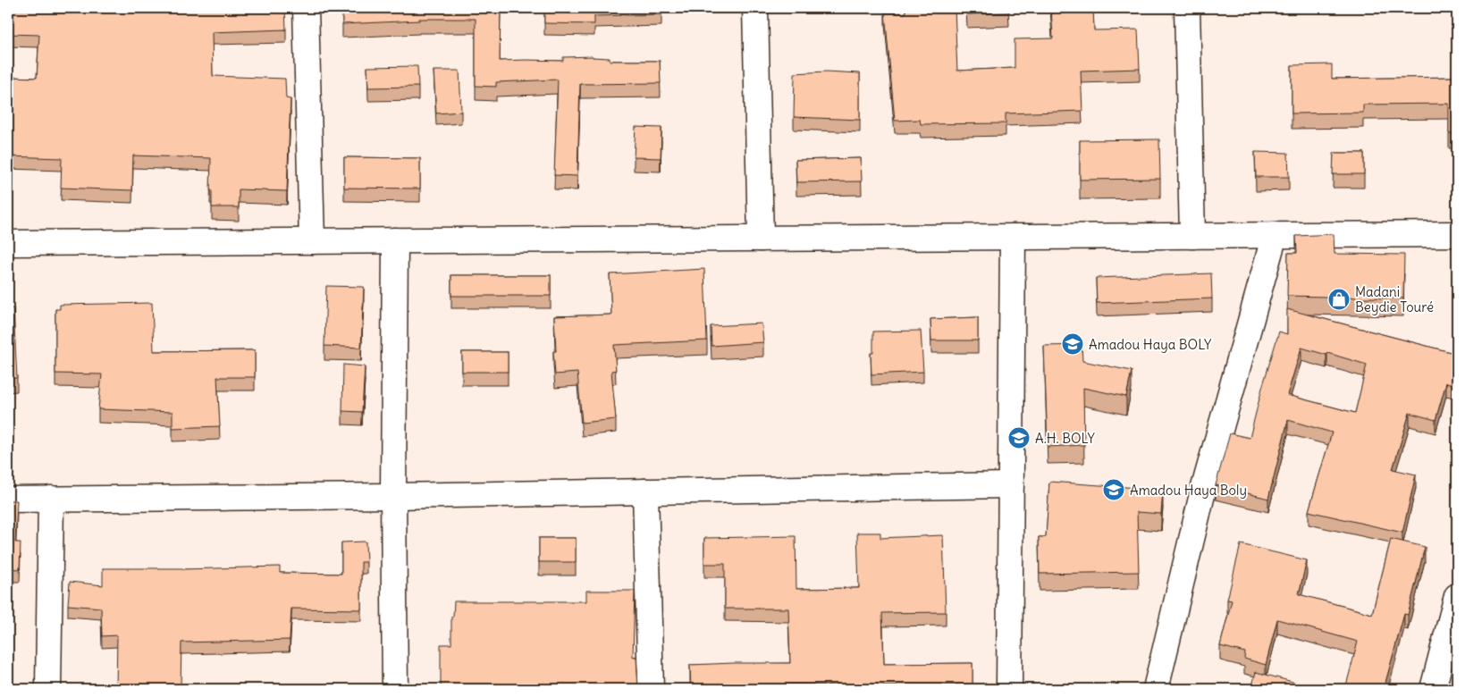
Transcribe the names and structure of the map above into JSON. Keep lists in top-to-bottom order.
{
  "places": {
    "shop": ["Madani Beydie Touré"],
    "school or university": ["Amadou Haya BOLY", "A.H. BOLY", "Amadou Haya Boly"]
  }
}
